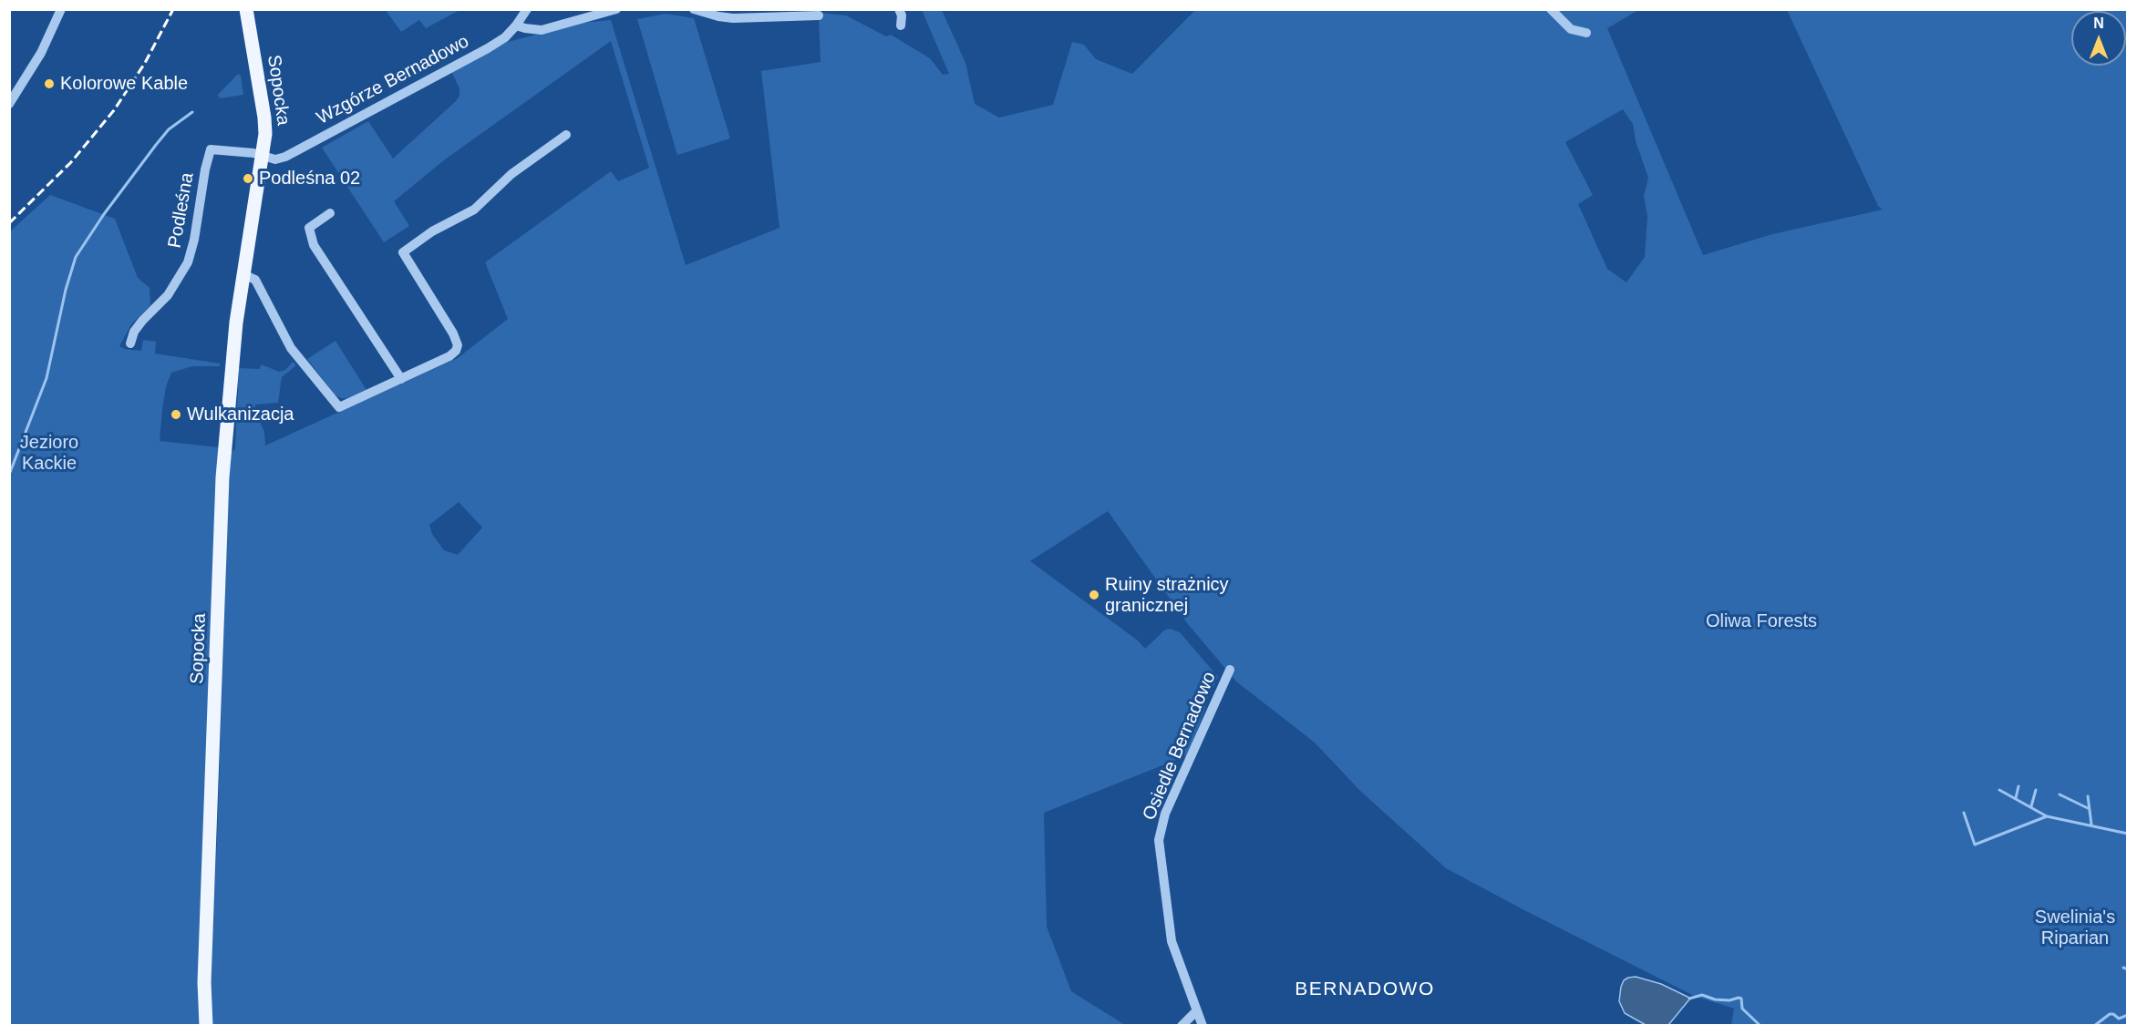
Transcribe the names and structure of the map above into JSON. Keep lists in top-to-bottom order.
{
  "streets": {
    "main road": ["Sopocka"],
    "street": ["Wzgórze Bernadowo", "Podleśna", "Osiedle Bernadowo"]
  },
  "crossings": [
    ["Wzgórze Bernadowo", "Sopocka"],
    ["Wzgórze Bernadowo", "Podleśna"],
    ["Sopocka", "Podleśna"]
  ],
  "districts": ["BERNADOWO"],
  "parks": ["Jezioro Kackie", "Oliwa Forests", "Swelinia's Riparian"],
  "places": [
    "Kolorowe Kable",
    "Podleśna 02",
    "Wulkanizacja",
    "Ruiny strażnicy granicznej"
  ],
  "north": "top"
}
